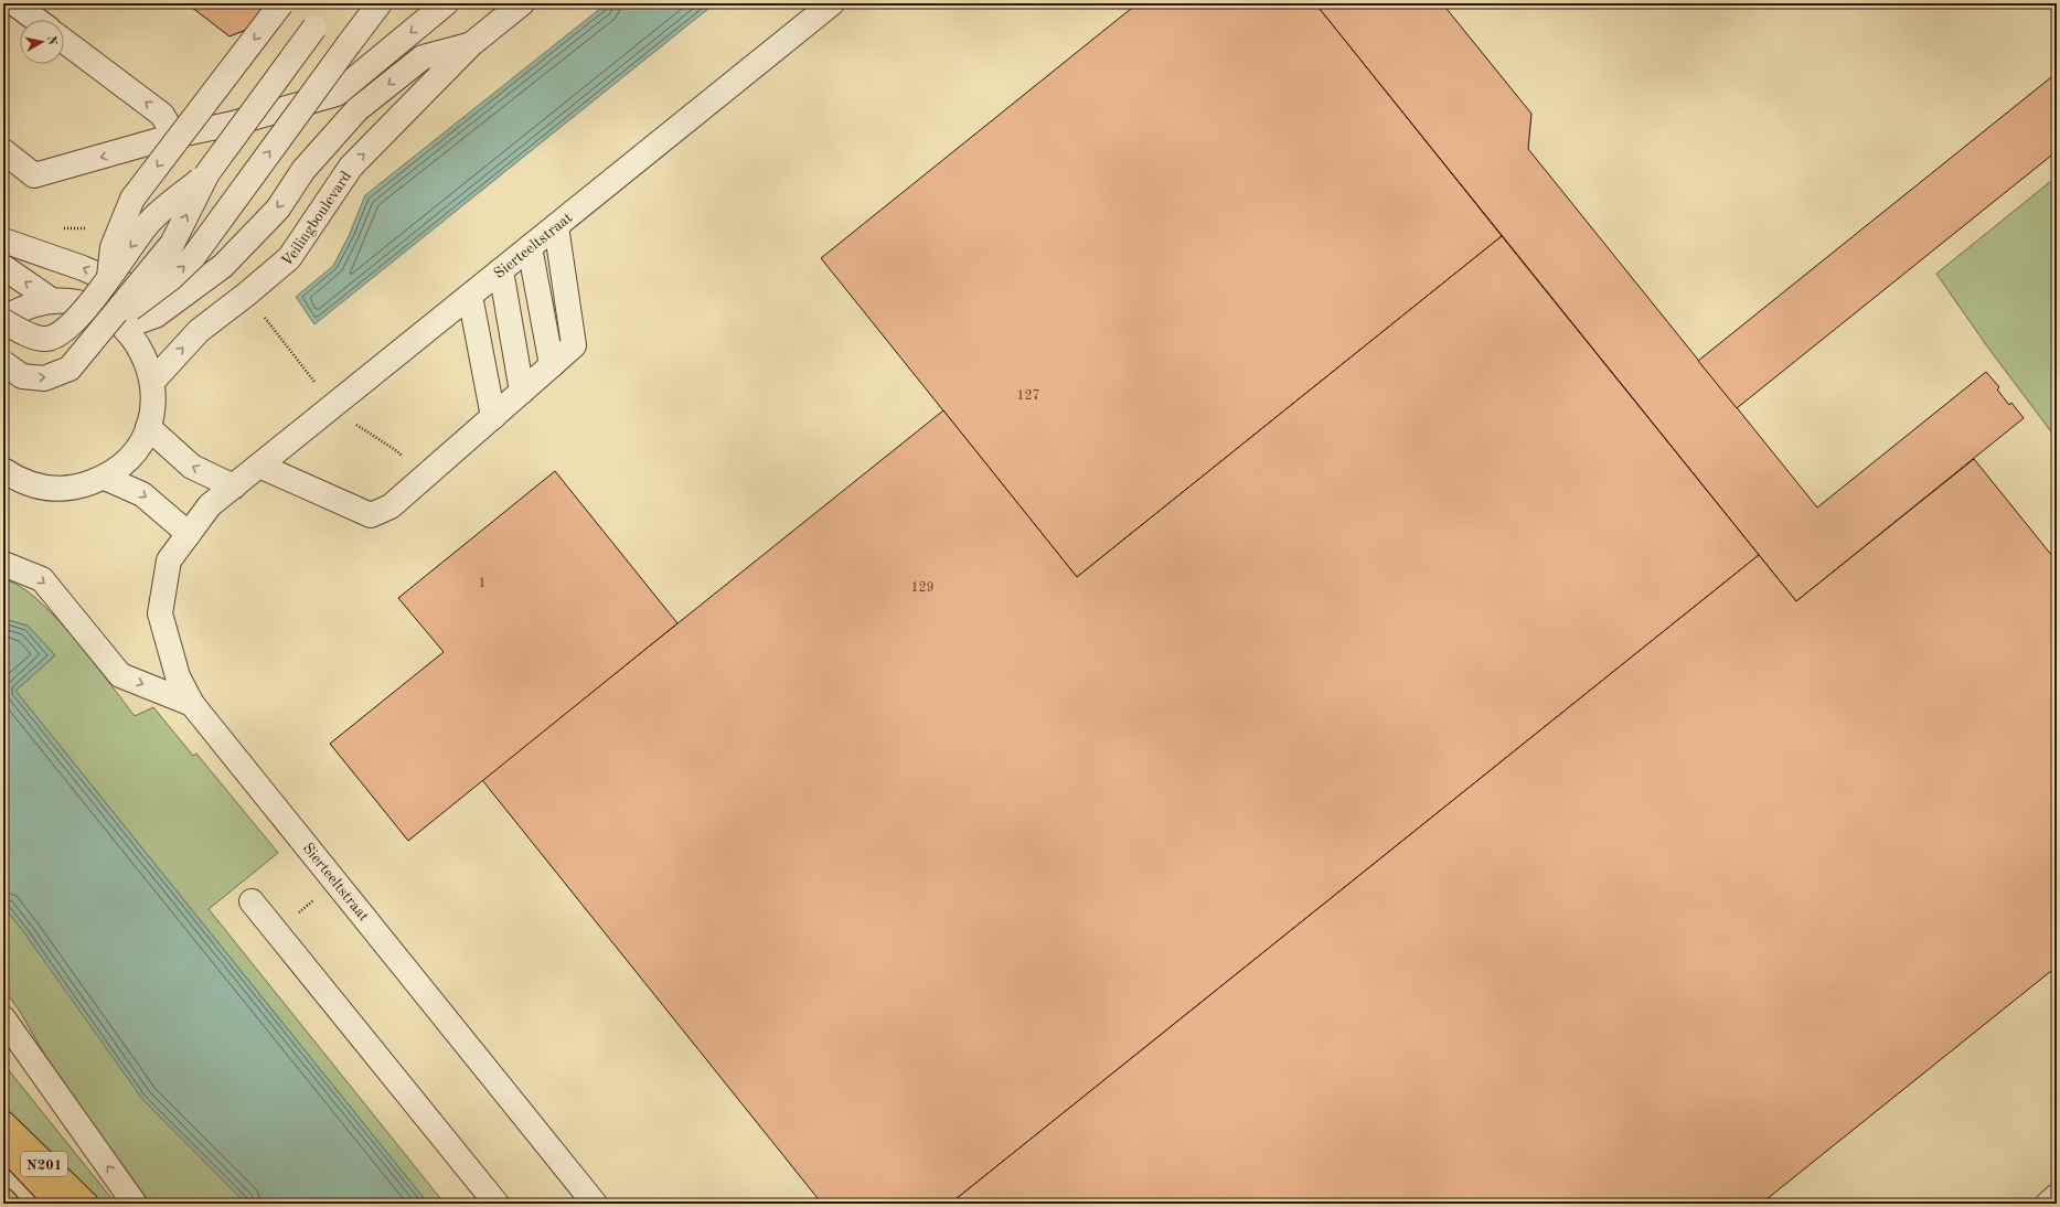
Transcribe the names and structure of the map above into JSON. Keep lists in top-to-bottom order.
{
  "streets": {
    "main road": ["N201"],
    "lane": ["Veilingboulevard", "Sierteeltstraat"]
  },
  "house_numbers": ["127", "1", "129"],
  "north": "right"
}
